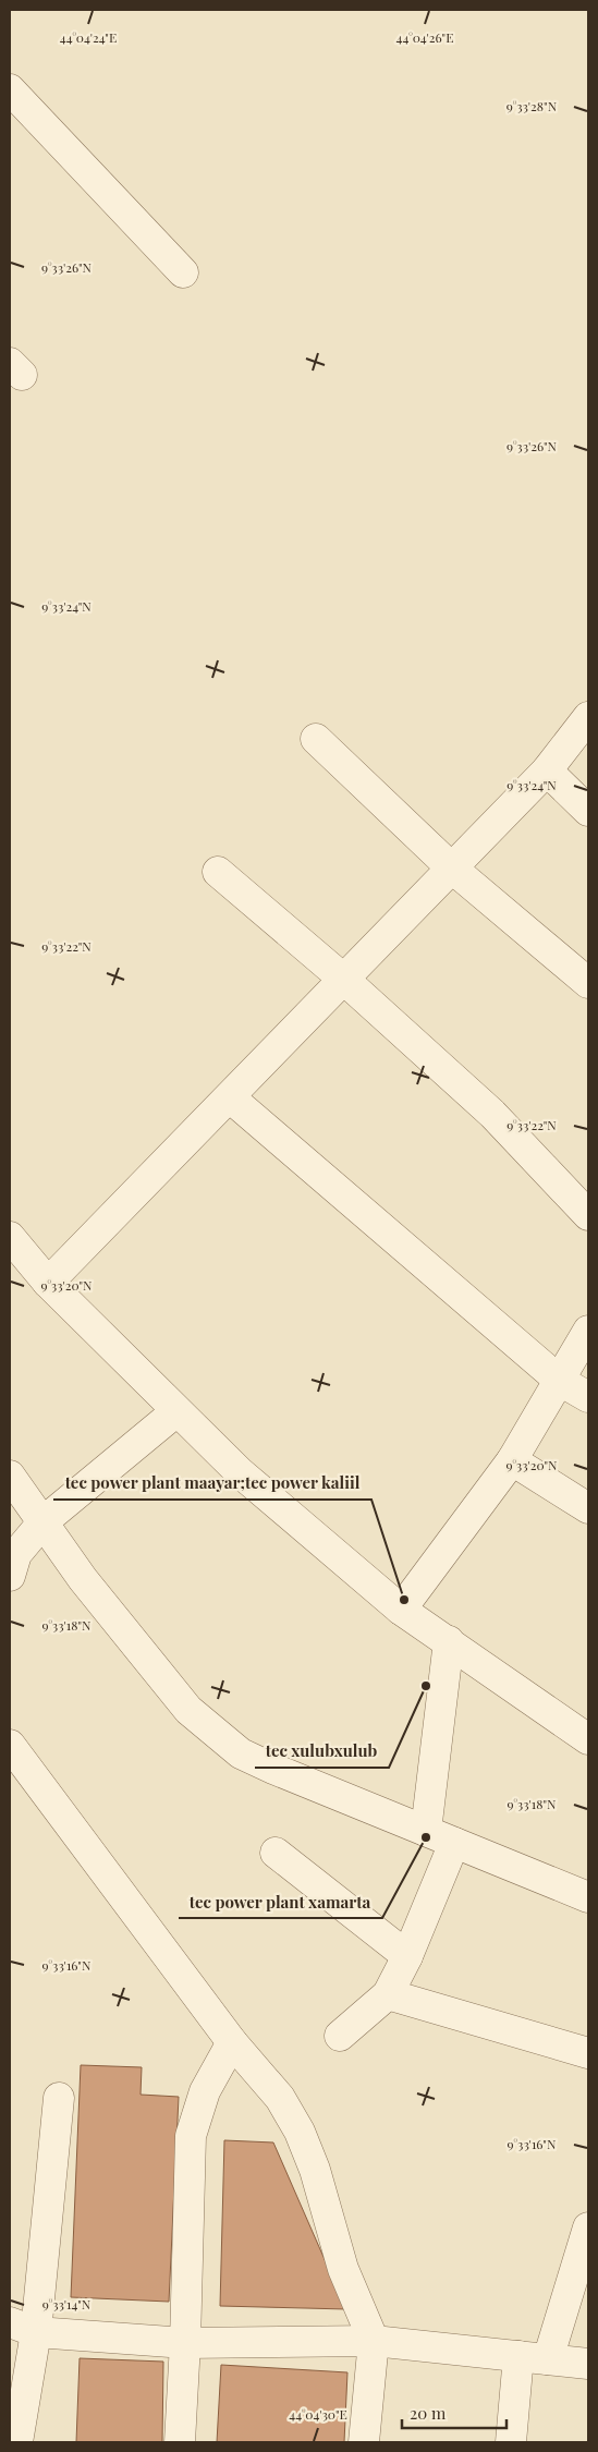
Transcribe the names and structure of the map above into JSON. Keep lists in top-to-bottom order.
{
  "places": ["tec power plant maayar;tec power kaliil", "tec xulubxulub", "tec power plant xamarta"],
  "scale_bar": "20 m",
  "coordinates": [
    "44°04'24\"E",
    "44°04'26\"E",
    "9°33'28\"N",
    "9°33'26\"N",
    "9°33'24\"N",
    "9°33'22\"N",
    "9°33'20\"N",
    "9°33'18\"N",
    "9°33'16\"N",
    "9°33'14\"N",
    "44°04'30\"E"
  ]
}
